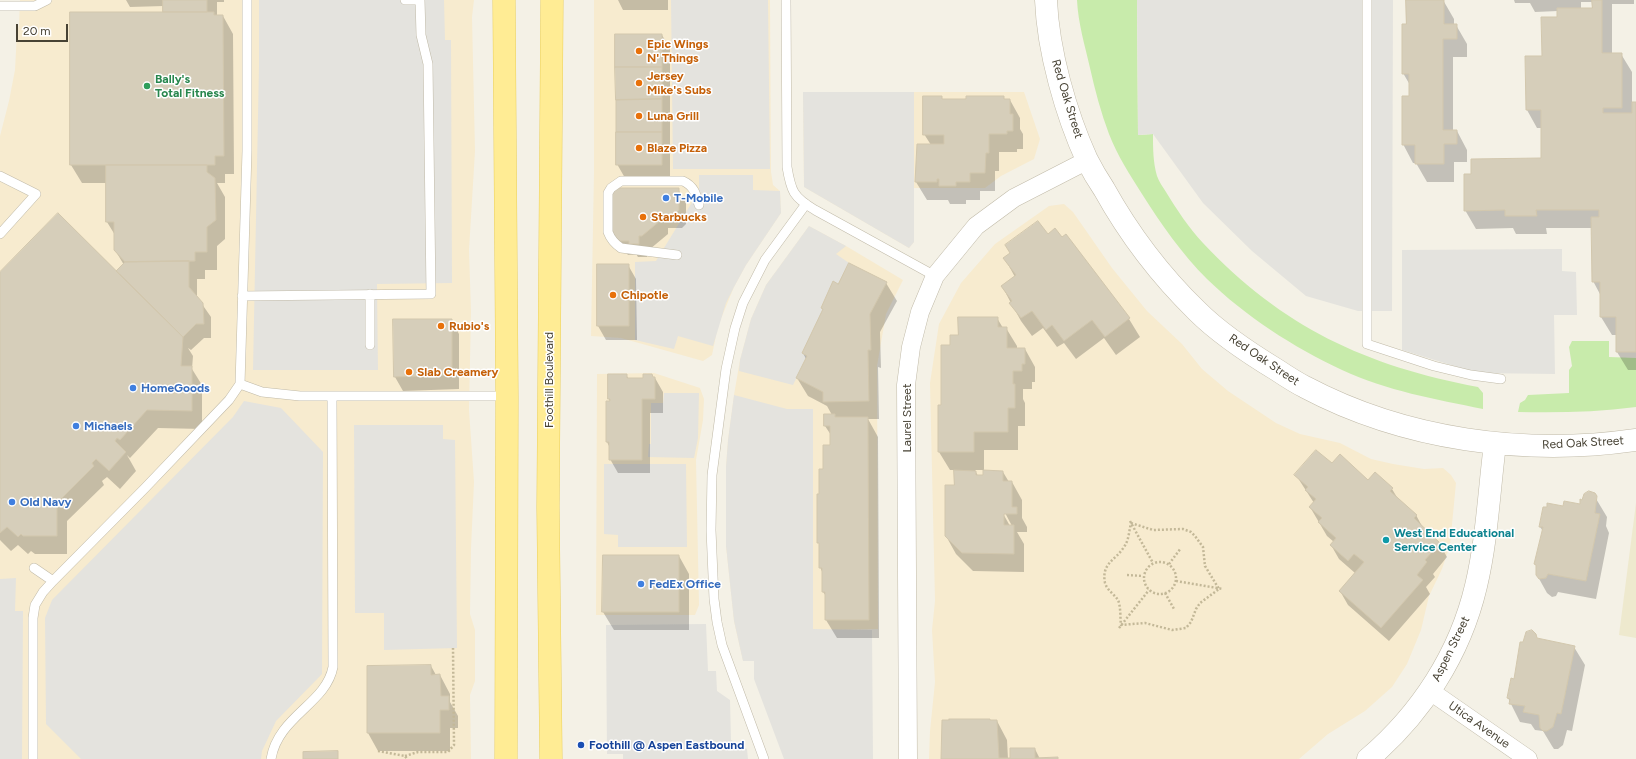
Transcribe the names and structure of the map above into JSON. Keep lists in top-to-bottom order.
{
  "streets": {
    "main road": ["Foothill Boulevard"],
    "street": [
      "Red Oak Street",
      "Laurel Street",
      "Aspen Street",
      "Utica Avenue"
    ]
  },
  "crossings": [
    ["Red Oak Street", "Laurel Street"],
    ["Red Oak Street", "Aspen Street"],
    ["Aspen Street", "Utica Avenue"]
  ],
  "places": [
    "Epic Wings N' Things",
    "Jersey Mike's Subs",
    "Bally's Total Fitness",
    "Luna Grill",
    "Blaze Pizza",
    "T-Mobile",
    "Starbucks",
    "Chipotle",
    "Rubio's",
    "Slab Creamery",
    "HomeGoods",
    "Michaels",
    "Old Navy",
    "West End Educational Service Center",
    "FedEx Office",
    "Foothill @ Aspen Eastbound"
  ],
  "scale_bar": "20 m"
}
